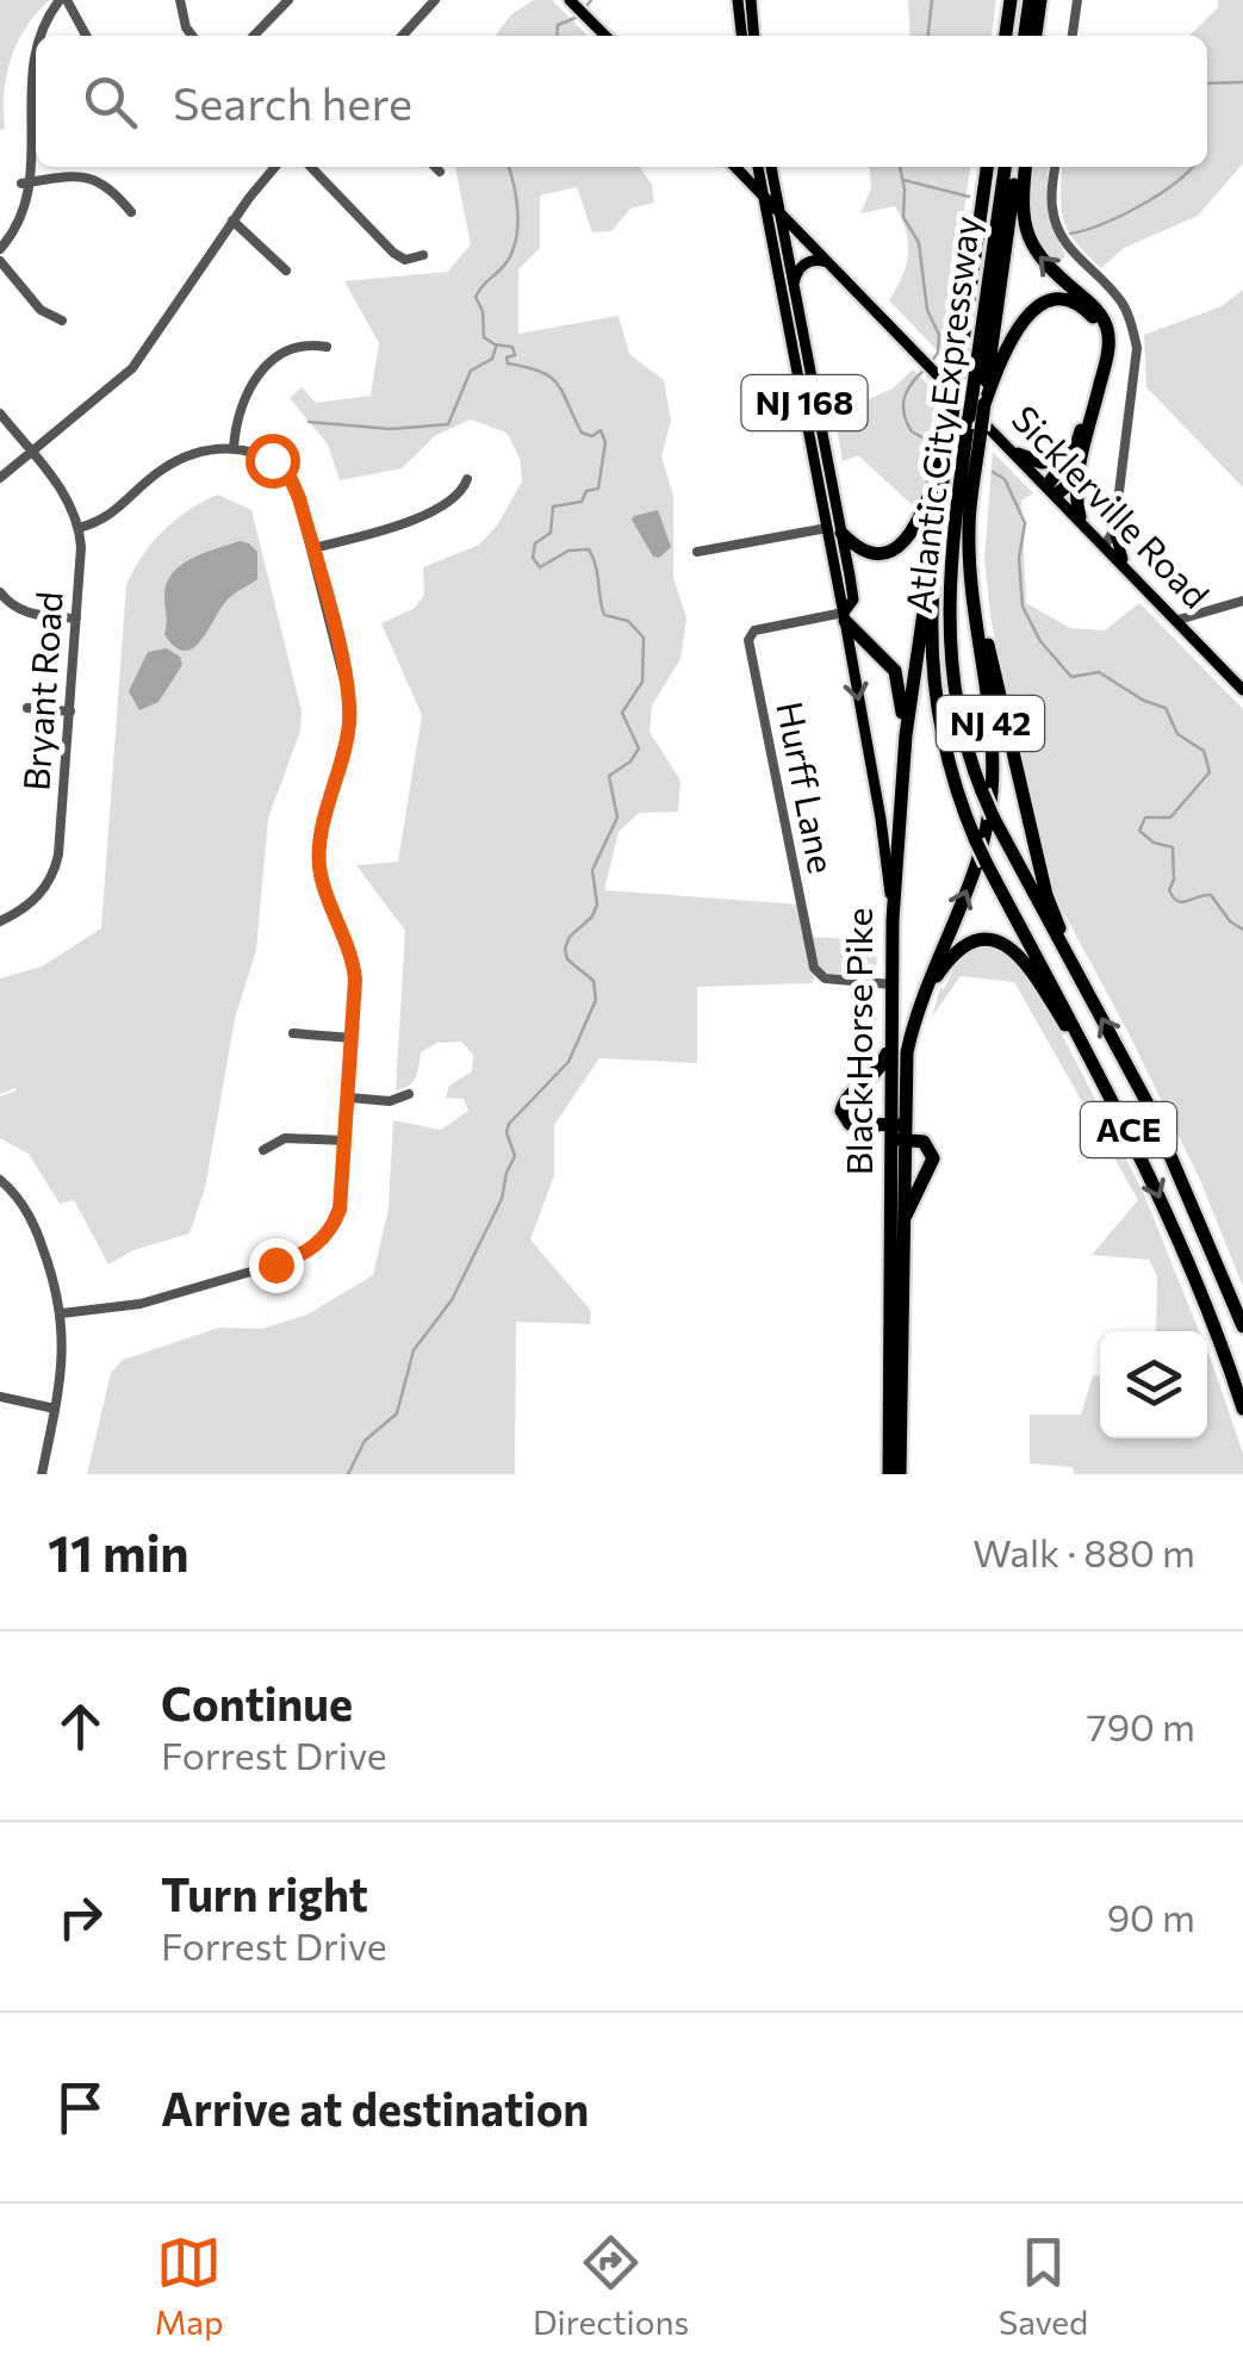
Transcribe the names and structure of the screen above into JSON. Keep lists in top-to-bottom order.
{
  "streets": {
    "highway": [
      "Atlantic City Expressway",
      "NJ 42",
      "Black Horse Pike",
      "ACE"
    ],
    "main road": ["NJ 168", "Sicklerville Road"],
    "street": ["Bryant Road", "Hurff Lane"]
  },
  "crossings": [
    ["Atlantic City Expressway", "NJ 42"],
    ["Sicklerville Road", "Black Horse Pike"],
    ["NJ 42", "Black Horse Pike"],
    ["Hurff Lane", "Black Horse Pike"]
  ],
  "page": {
    "search": "Search here",
    "heading": ["11 min", "Walk · 880 m"],
    "list": [
      ["Continue", "Forrest Drive", "790 m"],
      ["Turn right", "Forrest Drive", "90 m"],
      "Arrive at destination"
    ],
    "nav": ["Map", "Directions", "Saved"]
  }
}
